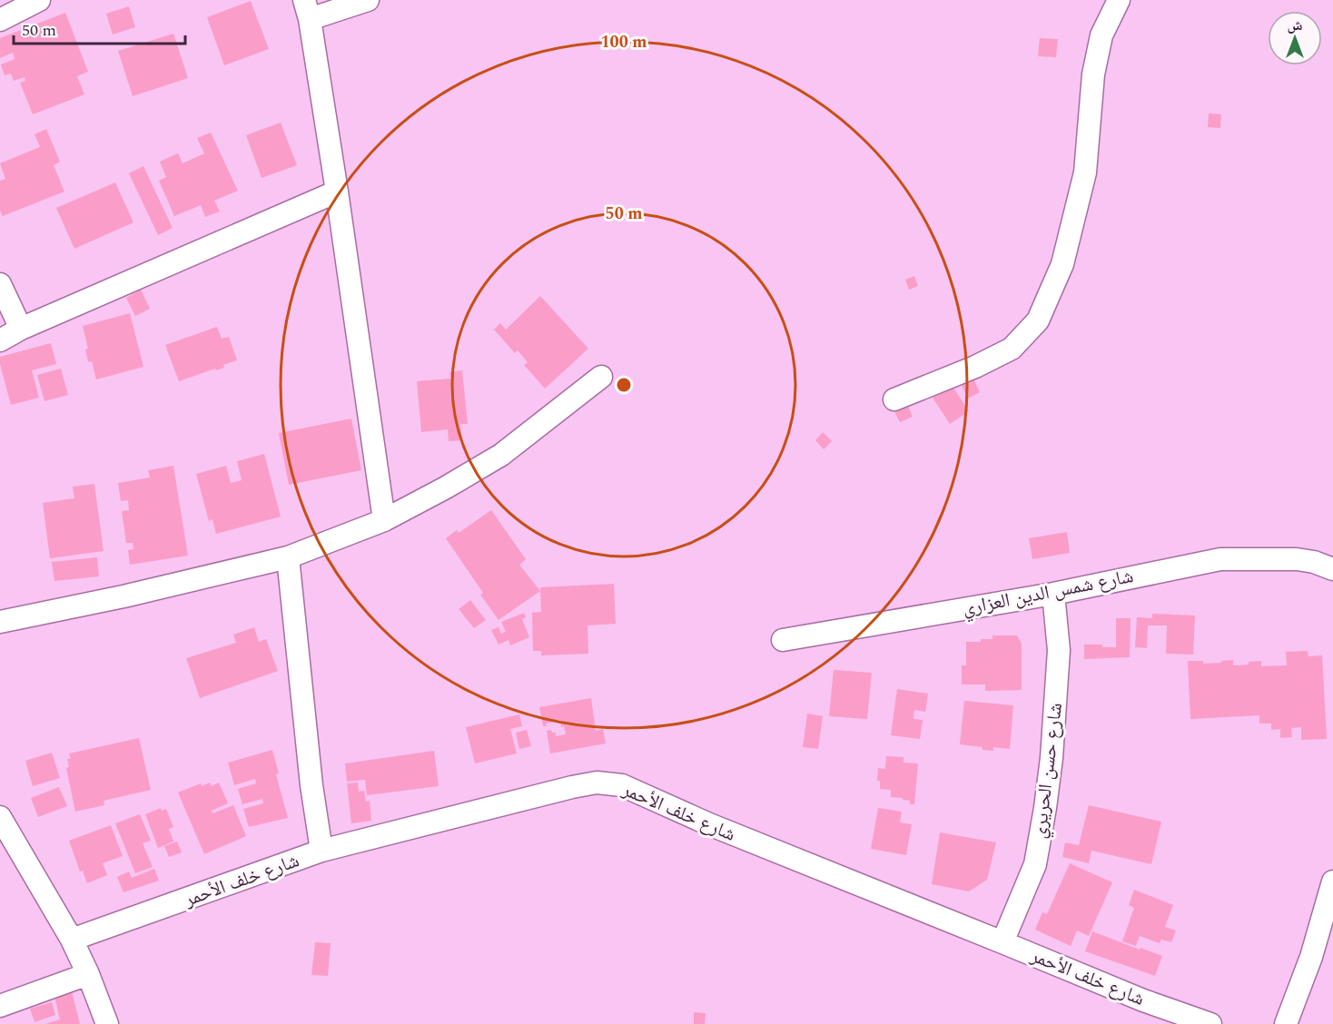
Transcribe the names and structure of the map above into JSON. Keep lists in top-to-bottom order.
{
  "streets": {
    "street": ["شارع شمس الدين العزاري", "شارع حسن الحريري", "شارع خلف الأحمر"]
  },
  "crossings": [
    ["شارع شمس الدين العزاري", "شارع حسن الحريري"],
    ["شارع حسن الحريري", "شارع خلف الأحمر"]
  ],
  "scale_bar": "50 m",
  "north": "top",
  "rings": ["100 m", "50 m"]
}
